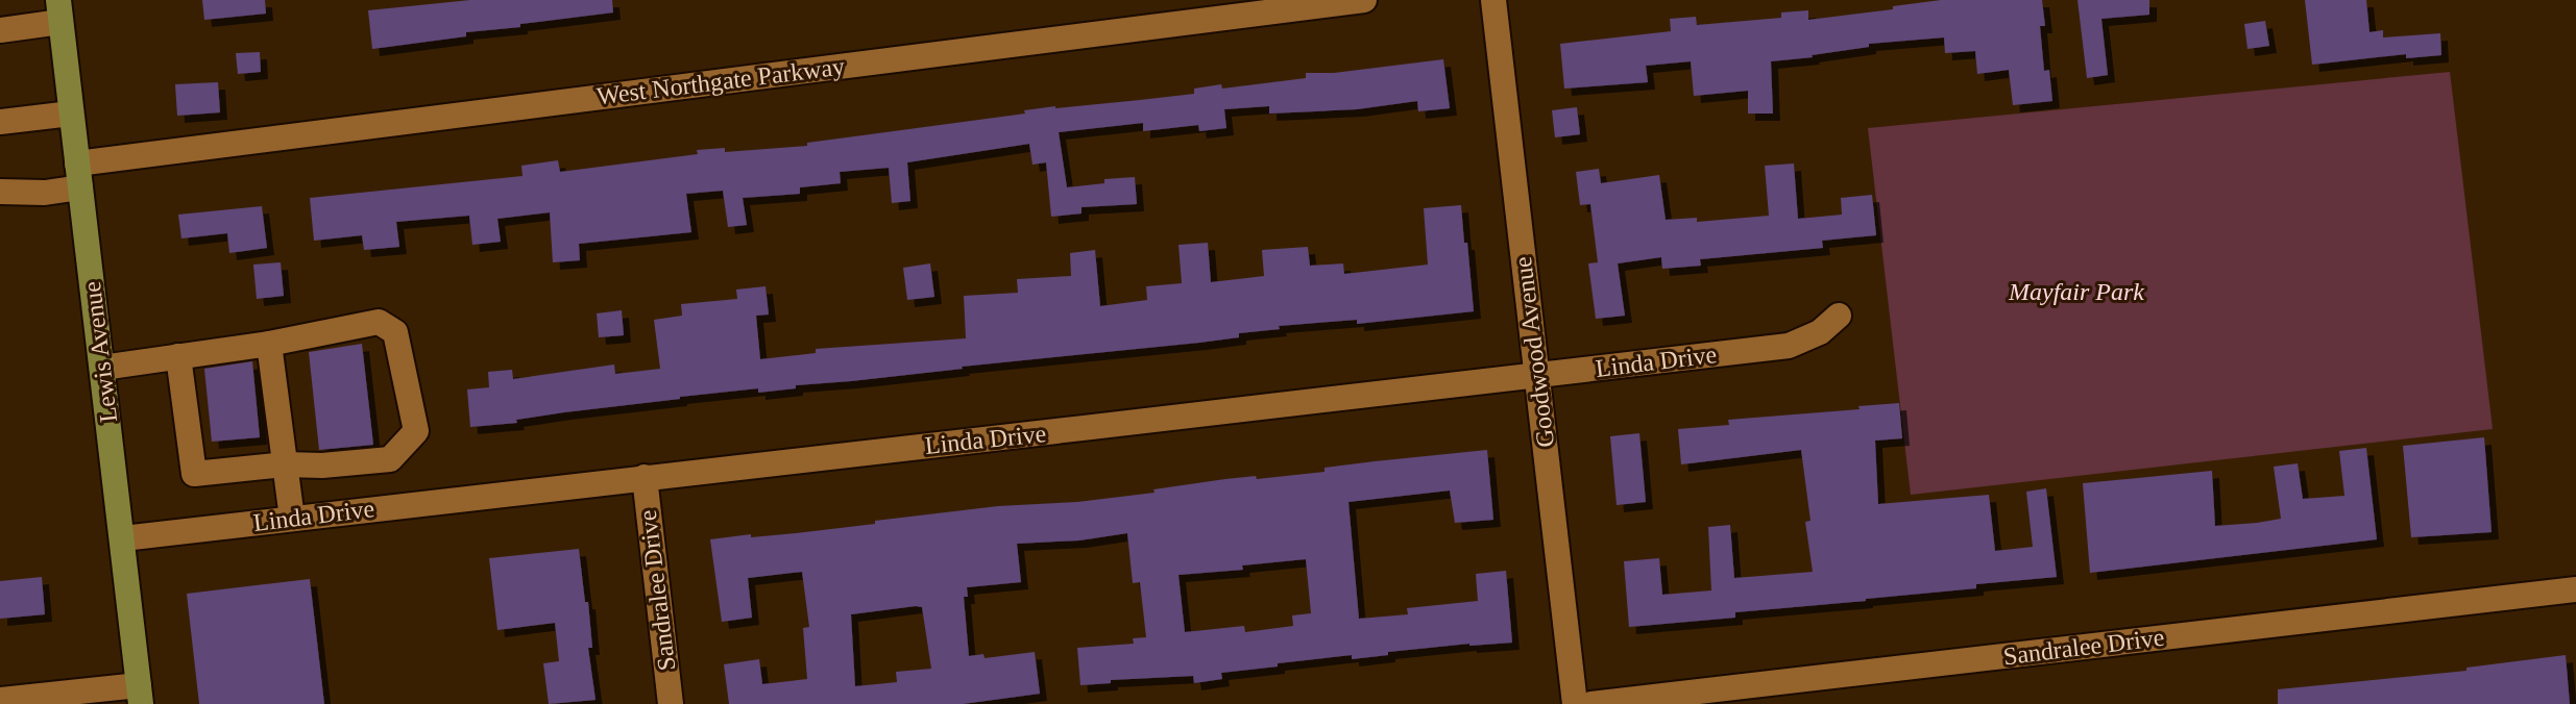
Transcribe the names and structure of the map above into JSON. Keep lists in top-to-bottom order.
{
  "streets": {
    "main road": ["Lewis Avenue"],
    "street": [
      "West Northgate Parkway",
      "Goodwood Avenue",
      "Linda Drive",
      "Sandralee Drive"
    ]
  },
  "crossings": [
    ["West Northgate Parkway", "Lewis Avenue"],
    ["Lewis Avenue", "Linda Drive"],
    ["Goodwood Avenue", "Linda Drive"],
    ["Linda Drive", "Sandralee Drive"]
  ],
  "parks": ["Mayfair Park"]
}
